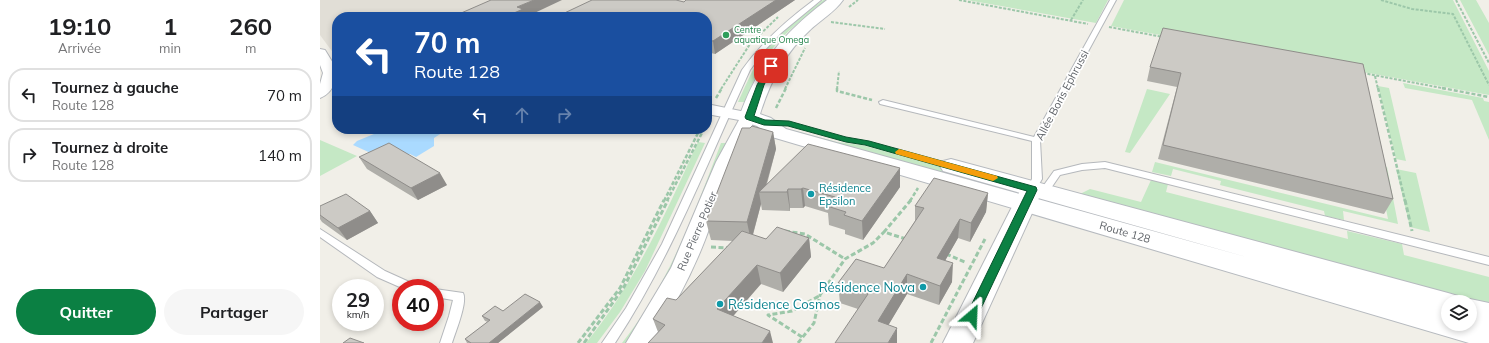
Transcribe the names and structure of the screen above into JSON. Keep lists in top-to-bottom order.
{
  "streets": {
    "main road": ["Route 128"],
    "street": ["Rue Pierre Potier"],
    "lane": ["Allée Boris Ephrussi"]
  },
  "crossings": [
    ["Allée Boris Ephrussi", "Route 128"],
    ["Rue Pierre Potier", "Route 128"]
  ],
  "places": [
    "Centre aquatique Omega",
    "Résidence Epsilon",
    "Résidence Nova",
    "Résidence Cosmos"
  ],
  "page": {
    "eta": [
      "19:10",
      "Arrivée",
      "1",
      "min",
      "260",
      "m"
    ],
    "turn": ["70 m", "Route 128"],
    "list": [
      {
        "name": "Tournez à gauche",
        "note": "Route 128",
        "value": "70 m"
      },
      {
        "name": "Tournez à droite",
        "note": "Route 128",
        "value": "140 m"
      }
    ],
    "speed": "29 km/h",
    "limit": "40",
    "buttons": ["Quitter", "Partager"]
  }
}
